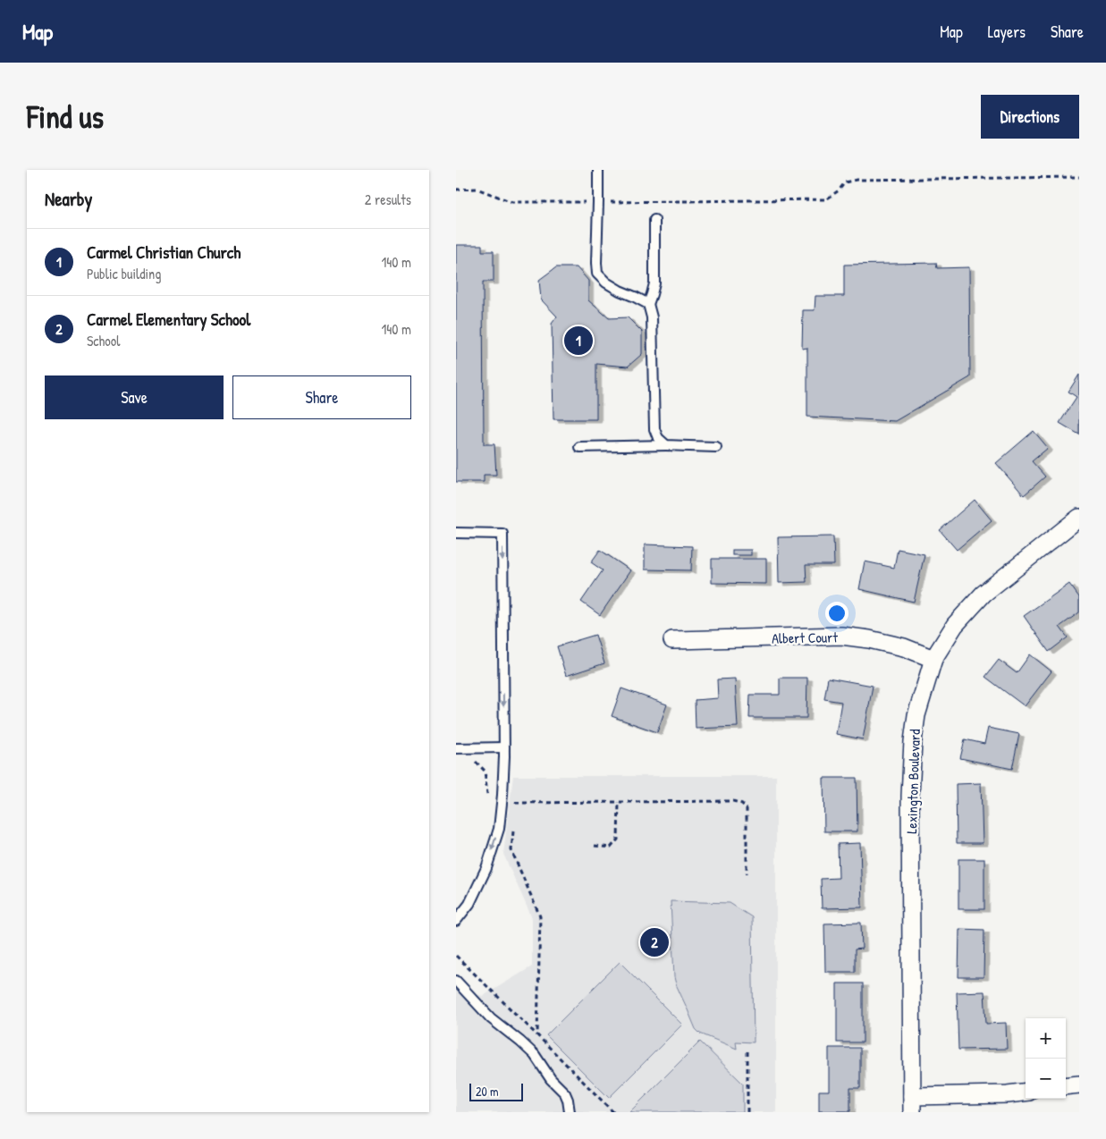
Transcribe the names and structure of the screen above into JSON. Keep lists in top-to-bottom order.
{
  "streets": {
    "street": ["Albert Court", "Lexington Boulevard"]
  },
  "crossings": [
    ["Albert Court", "Lexington Boulevard"]
  ],
  "scale_bar": "20 m",
  "page": {
    "header": "Map",
    "nav": ["Map", "Layers", "Share"],
    "buttons": [
      "Directions",
      ["Save", "Share"]
    ],
    "title": "Find us",
    "heading": ["Nearby", "2 results"],
    "list": [
      {
        "mark": "1",
        "name": "Carmel Christian Church",
        "note": "Public building",
        "value": "140 m"
      },
      {
        "mark": "2",
        "name": "Carmel Elementary School",
        "note": "School",
        "value": "140 m"
      }
    ],
    "pins": ["1", "2"],
    "map_buttons": ["+", "−"],
    "scale": "20 m"
  }
}
